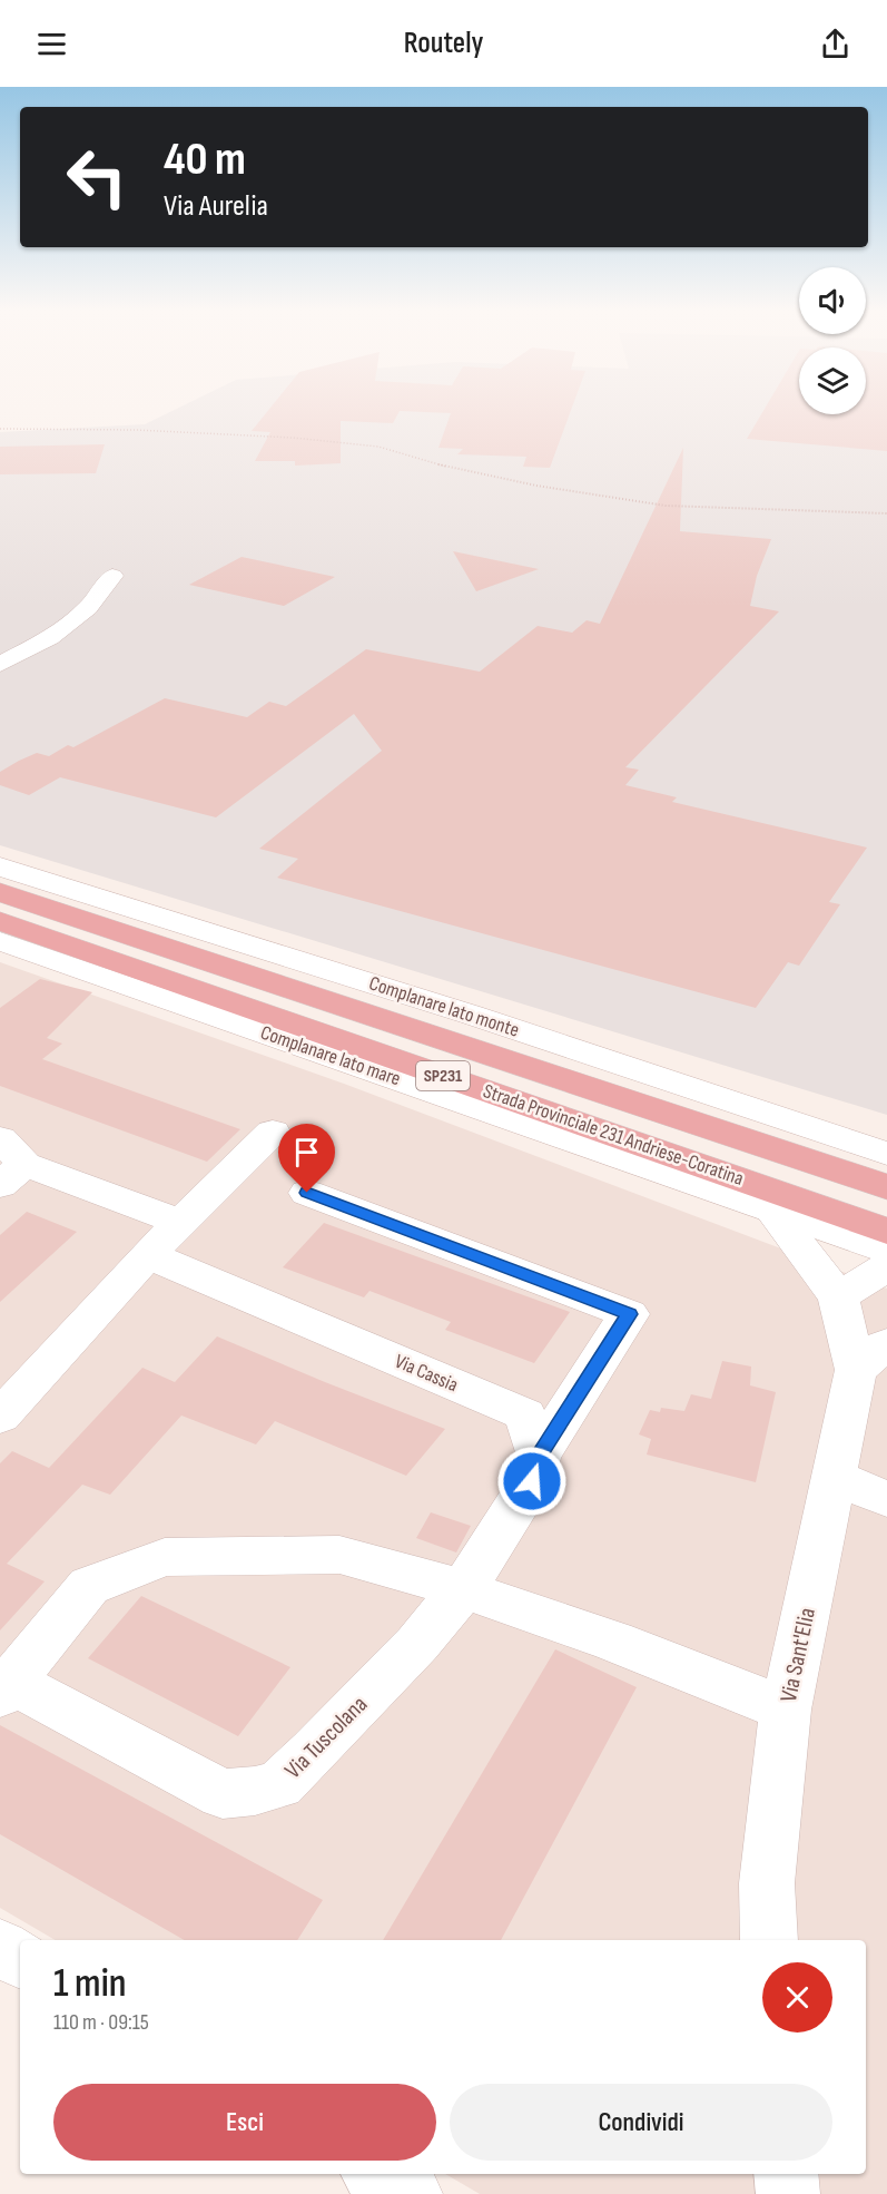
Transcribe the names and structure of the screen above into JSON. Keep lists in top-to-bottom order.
{
  "streets": {
    "highway": ["SP231", "Strada Provinciale 231 Andriese-Coratina"],
    "street": [
      "Complanare lato monte",
      "Complanare lato mare",
      "Via Cassia",
      "Via Sant'Elia",
      "Via Tuscolana"
    ]
  },
  "crossings": [
    ["Complanare lato mare", "Via Sant'Elia"],
    ["Via Sant'Elia", "Via Tuscolana"]
  ],
  "page": {
    "header": "Routely",
    "turn": ["40 m", "Via Aurelia"],
    "heading": ["1 min", "110 m · 09:15"],
    "buttons": ["Esci", "Condividi"]
  }
}
